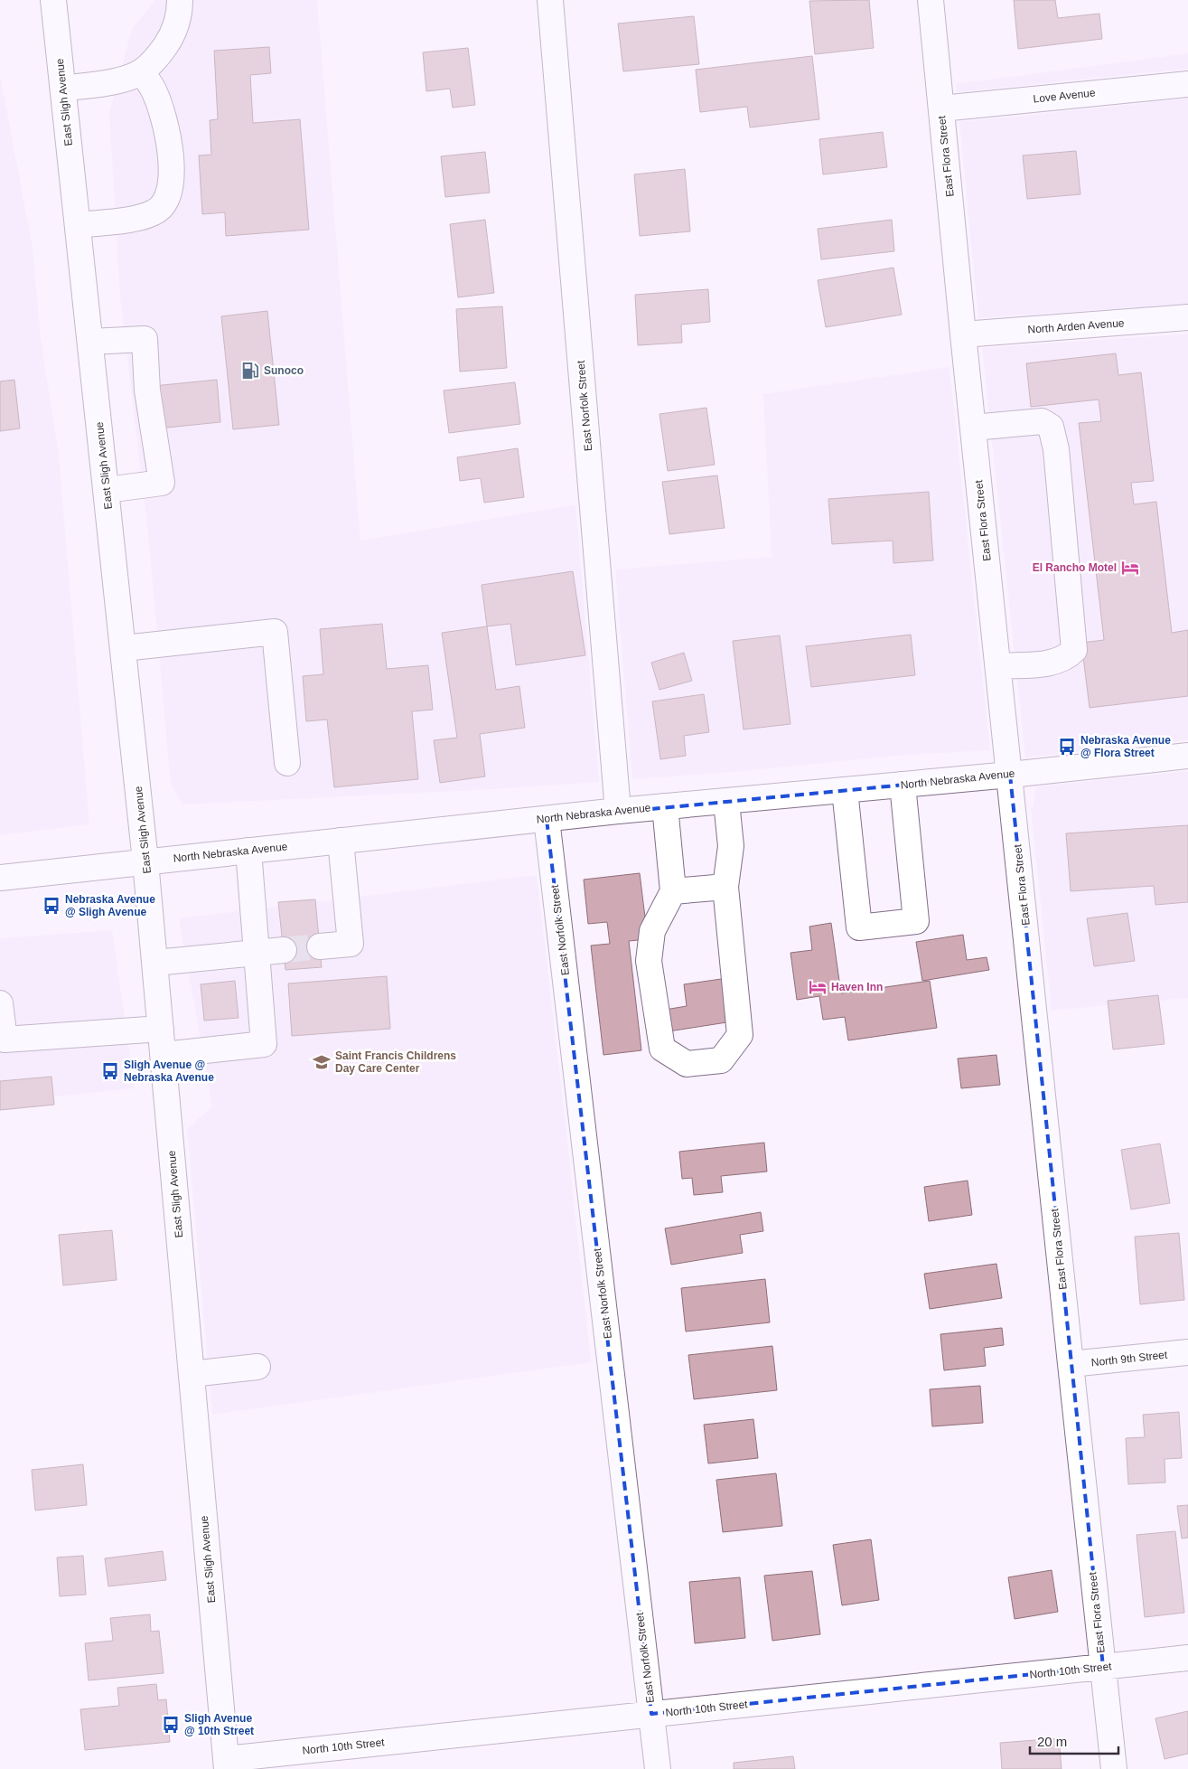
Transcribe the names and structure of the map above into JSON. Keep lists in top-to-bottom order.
{
  "streets": {
    "street": [
      "Love Avenue",
      "East Sligh Avenue",
      "East Flora Street",
      "North Arden Avenue",
      "East Norfolk Street",
      "North Nebraska Avenue",
      "North 9th Street",
      "North 10th Street"
    ]
  },
  "crossings": [
    ["Love Avenue", "East Flora Street"],
    ["East Sligh Avenue", "North Nebraska Avenue"],
    ["East Sligh Avenue", "North 10th Street"],
    ["East Flora Street", "North Arden Avenue"],
    ["East Flora Street", "North Nebraska Avenue"],
    ["East Flora Street", "North 9th Street"],
    ["East Flora Street", "North 10th Street"],
    ["East Norfolk Street", "North Nebraska Avenue"],
    ["East Norfolk Street", "North 10th Street"]
  ],
  "places": {
    "fuel station": ["Sunoco"],
    "hotel": ["El Rancho Motel", "Haven Inn"],
    "bus stop": [
      "Nebraska Avenue @ Flora Street",
      "Nebraska Avenue @ Sligh Avenue",
      "Sligh Avenue @ Nebraska Avenue",
      "Sligh Avenue @ 10th Street"
    ],
    "school or university": ["Saint Francis Childrens Day Care Center"]
  },
  "scale_bar": "20 m"
}
